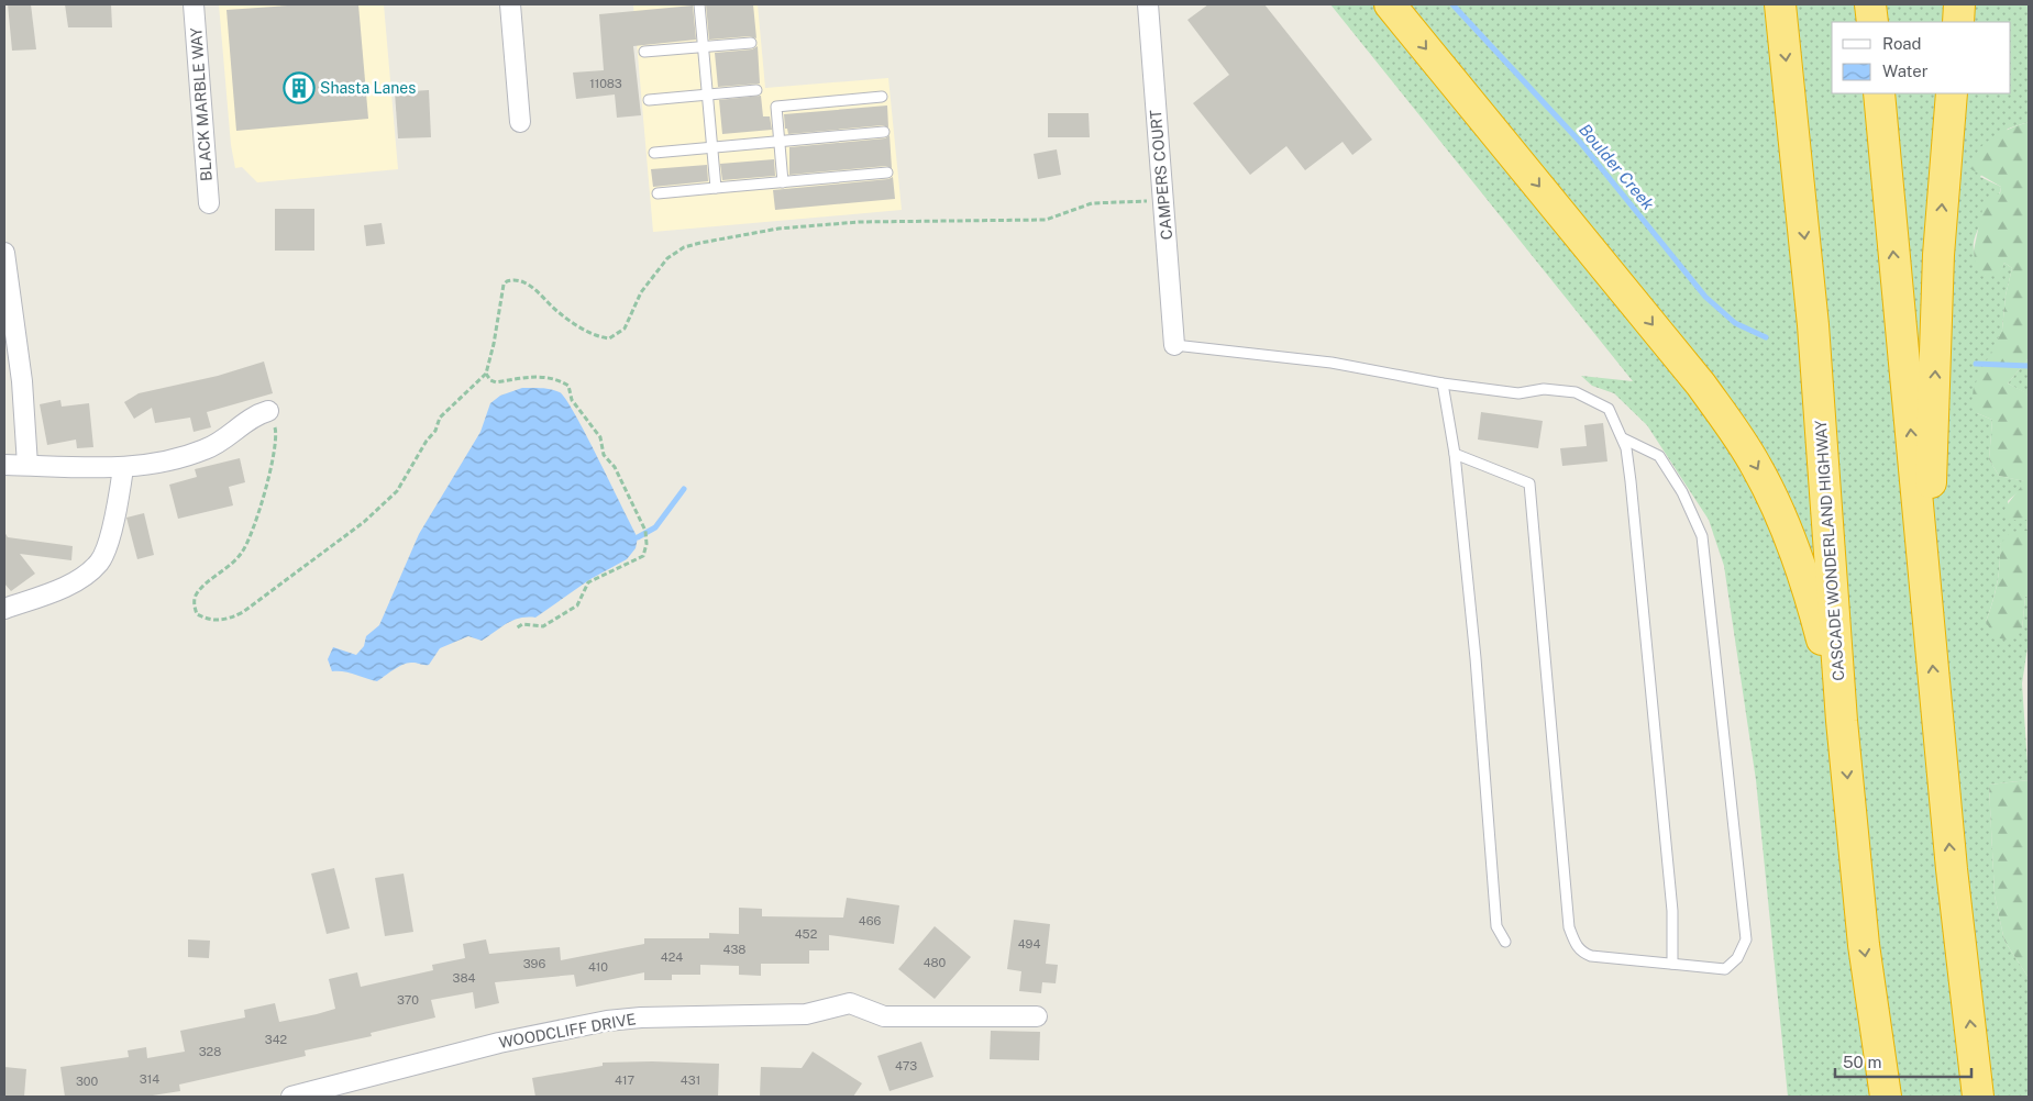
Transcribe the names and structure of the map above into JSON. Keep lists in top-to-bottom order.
{
  "streets": {
    "highway": ["CASCADE WONDERLAND HIGHWAY"],
    "street": ["BLACK MARBLE WAY", "CAMPERS COURT", "WOODCLIFF DRIVE"]
  },
  "water": ["Boulder Creek"],
  "places": {
    "building": ["Shasta Lanes"]
  },
  "house_numbers": [
    "11083",
    "466",
    "452",
    "494",
    "438",
    "424",
    "480",
    "396",
    "410",
    "384",
    "370",
    "342",
    "328",
    "473",
    "314",
    "417",
    "431",
    "300"
  ],
  "legend": ["Road", "Water"],
  "scale_bar": "50 m"
}
